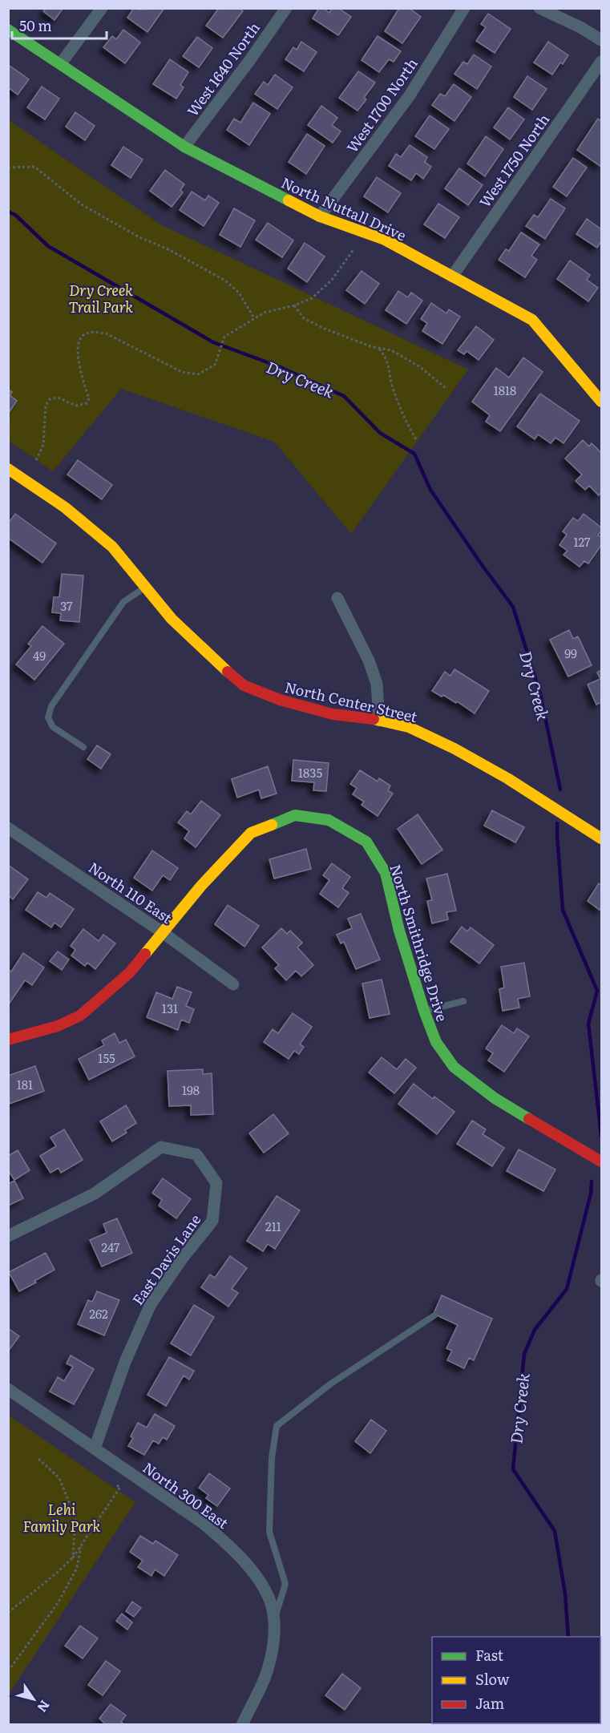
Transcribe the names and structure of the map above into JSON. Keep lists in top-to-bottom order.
{
  "streets": {
    "street": [
      "West 1640 North",
      "West 1700 North",
      "West 1750 North",
      "North Nuttall Drive",
      "North Center Street",
      "North 110 East",
      "North Smithridge Drive",
      "East Davis Lane",
      "North 300 East"
    ]
  },
  "crossings": [
    ["West 1640 North", "North Nuttall Drive"],
    ["West 1700 North", "North Nuttall Drive"],
    ["West 1750 North", "North Nuttall Drive"],
    ["North 110 East", "North Smithridge Drive"],
    ["East Davis Lane", "North 300 East"]
  ],
  "water": ["Dry Creek"],
  "parks": ["Dry Creek Trail Park", "Lehi Family Park"],
  "house_numbers": [
    "1818",
    "127",
    "37",
    "99",
    "49",
    "1835",
    "131",
    "155",
    "181",
    "198",
    "211",
    "247",
    "262"
  ],
  "legend": ["Fast", "Slow", "Jam"],
  "scale_bar": "50 m",
  "north": "bottom right"
}
